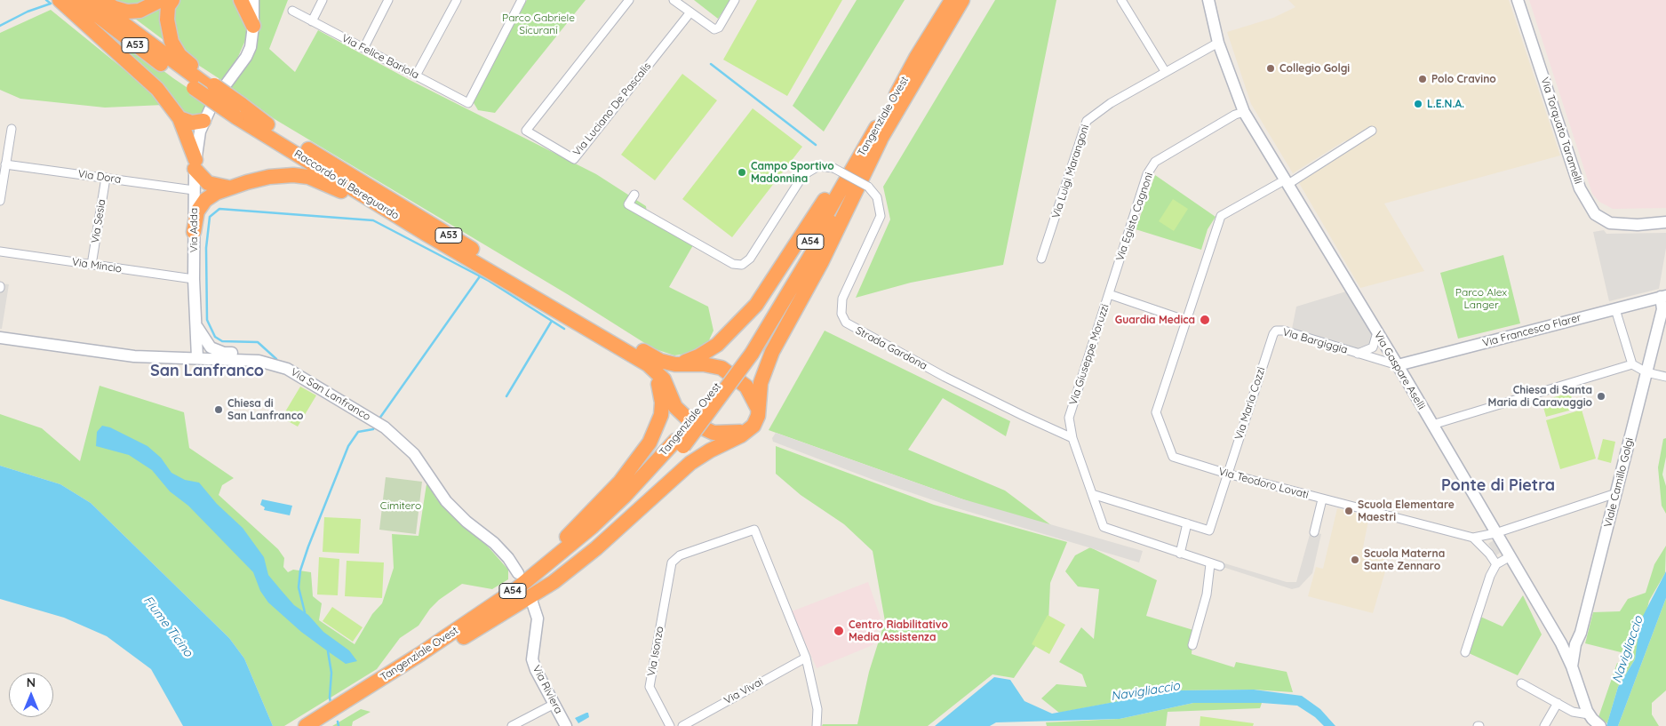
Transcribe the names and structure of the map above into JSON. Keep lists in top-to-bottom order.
{
  "streets": {
    "highway": [
      "A53",
      "Tangenziale Ovest",
      "Raccordo di Bereguardo",
      "A54"
    ],
    "street": [
      "Via Felice Bariola",
      "Via Luciano De Pascalis",
      "Via Torquato Taramelli",
      "Via Luigi Marangoni",
      "Via Dora",
      "Via Egisto Cagnoni",
      "Via Sesia",
      "Via Adda",
      "Via Mincio",
      "Via Francesco Flarer",
      "Via Bargiggia",
      "Strada Gardona",
      "Via Giuseppe Moruzzi",
      "Via Gaspare Aselli",
      "Via San Lanfranco",
      "Via Maria Cozzi",
      "Viale Camillo Golgi",
      "Via Teodoro Lovati",
      "Via Isonzo",
      "Via Riviera",
      "Via Vivai"
    ]
  },
  "crossings": [
    ["A53", "Raccordo di Bereguardo"],
    ["Via Luigi Marangoni", "Via Gaspare Aselli"],
    ["Via Dora", "Via Sesia"],
    ["Via Dora", "Via Adda"],
    ["Via Egisto Cagnoni", "Via Giuseppe Moruzzi"],
    ["Via Egisto Cagnoni", "Via Gaspare Aselli"],
    ["Via Sesia", "Via Mincio"],
    ["Via Adda", "Via Mincio"],
    ["Via Adda", "Via San Lanfranco"],
    ["Via Francesco Flarer", "Via Bargiggia"],
    ["Via Francesco Flarer", "Via Gaspare Aselli"],
    ["Via Francesco Flarer", "Viale Camillo Golgi"],
    ["Via Bargiggia", "Via Gaspare Aselli"],
    ["Via Bargiggia", "Via Maria Cozzi"],
    ["Strada Gardona", "Via Giuseppe Moruzzi"],
    ["Via Giuseppe Moruzzi", "Via Teodoro Lovati"],
    ["Via Gaspare Aselli", "Viale Camillo Golgi"],
    ["Via Gaspare Aselli", "Via Teodoro Lovati"],
    ["Via Maria Cozzi", "Via Teodoro Lovati"],
    ["Viale Camillo Golgi", "Via Teodoro Lovati"],
    ["Via Isonzo", "Via Vivai"]
  ],
  "districts": ["San Lanfranco", "Ponte di Pietra"],
  "water": ["Fiume Ticino", "Navigliaccio"],
  "parks": ["Parco Gabriele Sicurani", "Parco Alex Langer", "Cimitero"],
  "places": [
    "Collegio Golgi",
    "Polo Cravino",
    "L.E.N.A.",
    "Campo Sportivo Madonnina",
    "Guardia Medica",
    "Chiesa di Santa Maria di Caravaggio",
    "Chiesa di San Lanfranco",
    "Scuola Elementare Maestri",
    "Scuola Materna Sante Zennaro",
    "Centro Riabilitativo Media Assistenza"
  ],
  "north": "top"
}
